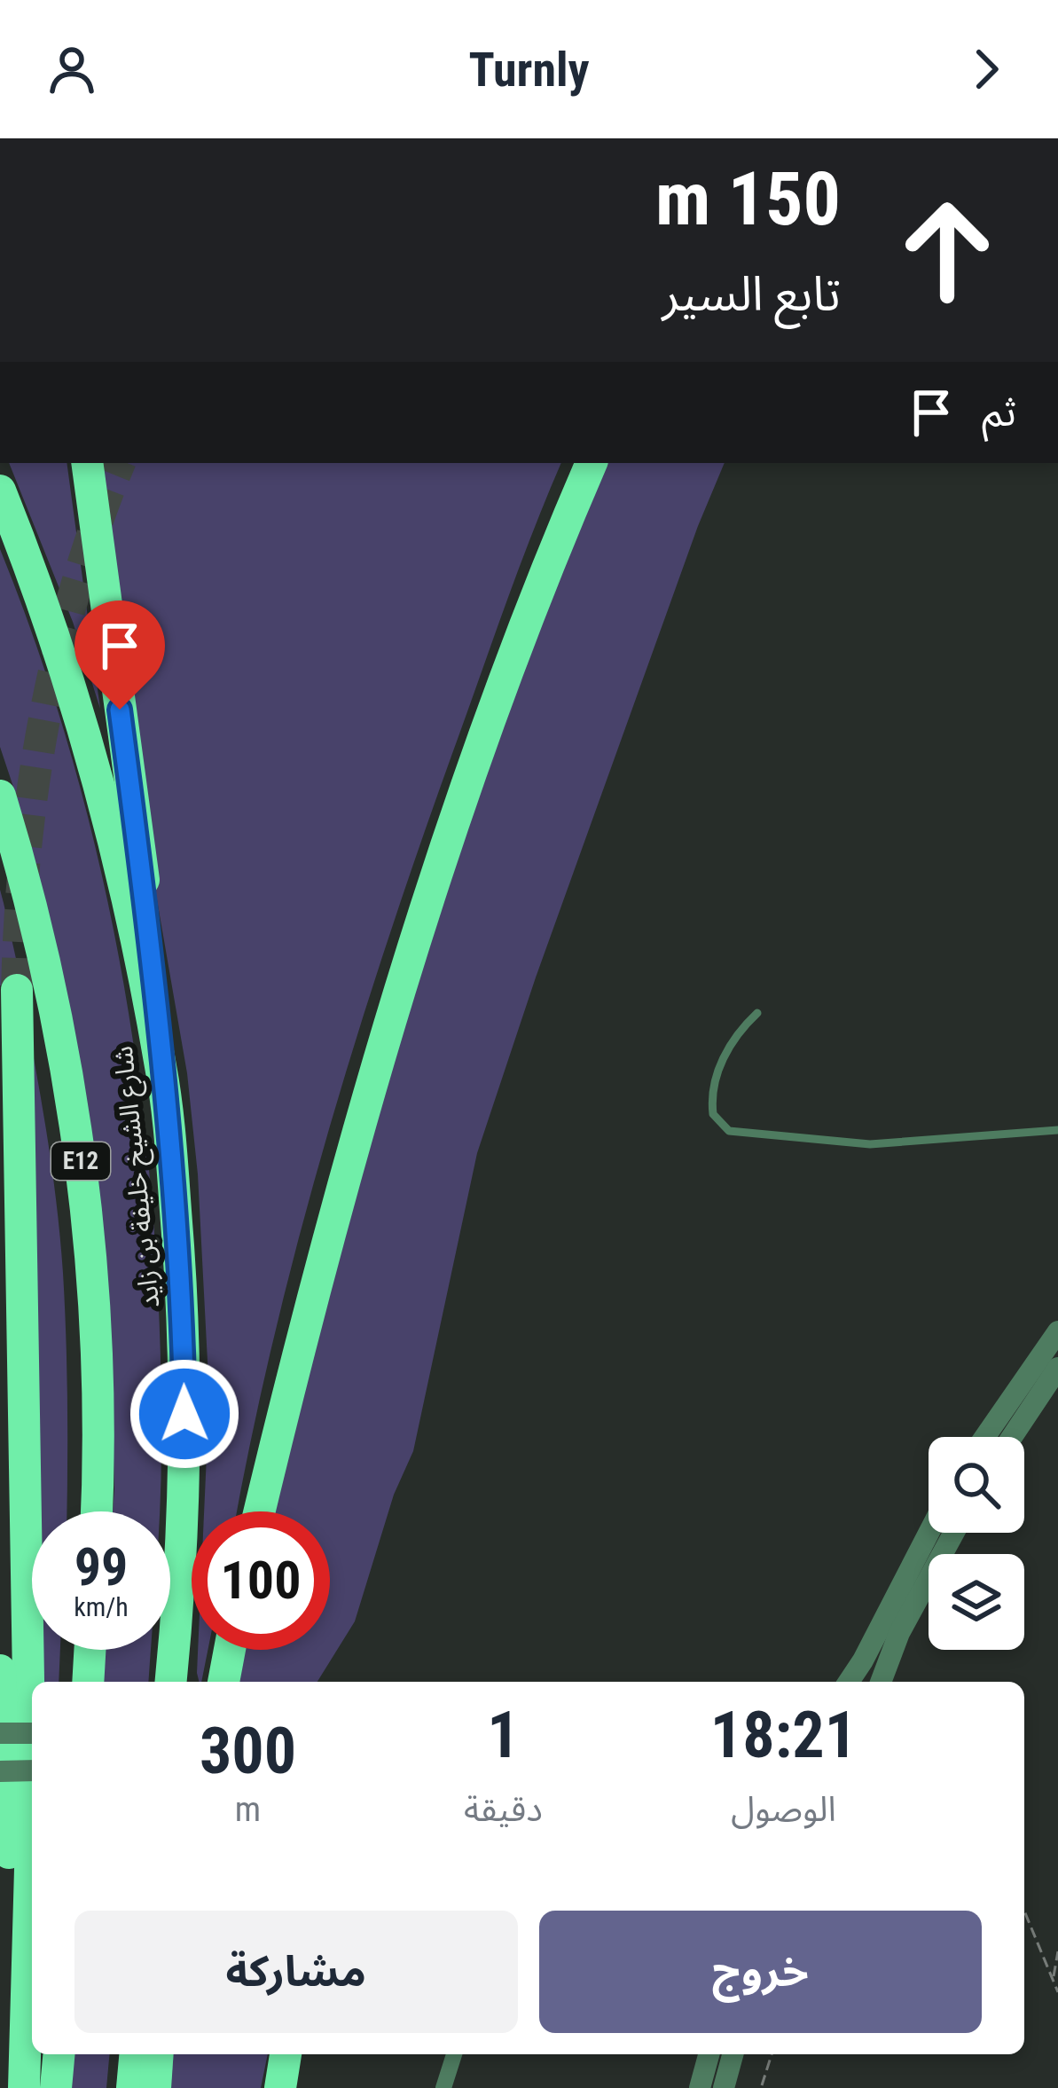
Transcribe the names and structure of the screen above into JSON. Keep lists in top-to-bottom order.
{
  "streets": {
    "highway": ["E12", "شارع الشيخ خليفة بن زايد"]
  },
  "page": {
    "header": "Turnly",
    "turn": ["150 m", "تابع السير"],
    "then": "ثم",
    "speed": "99 km/h",
    "limit": "100",
    "eta": [
      "18:21",
      "الوصول",
      "1",
      "دقيقة",
      "300",
      "m"
    ],
    "buttons": ["خروج", "مشاركة"]
  }
}
